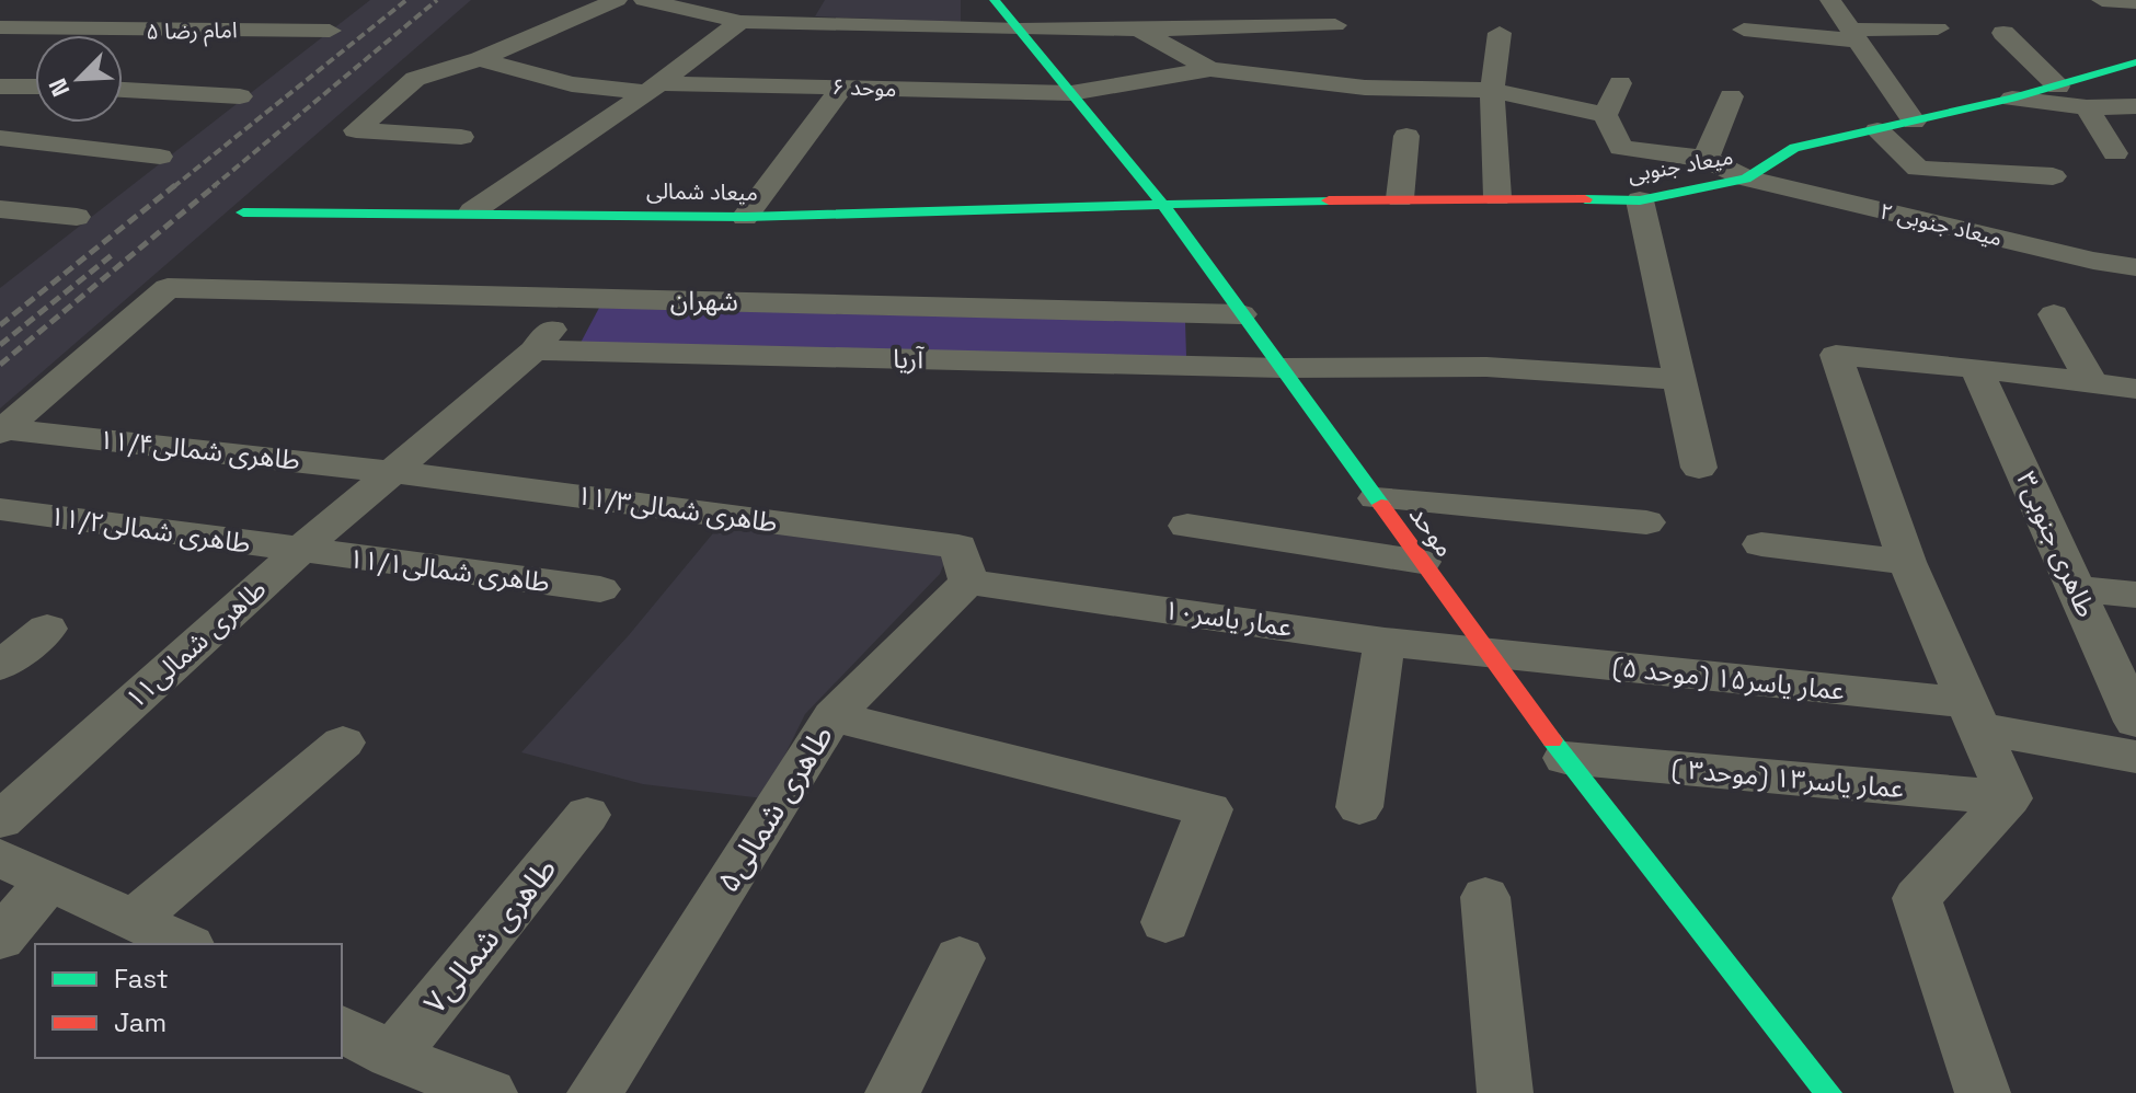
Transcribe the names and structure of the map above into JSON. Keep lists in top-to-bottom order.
{
  "streets": {
    "street": [
      "امام رضا ۵",
      "موحد ۶",
      "میعاد جنوبی",
      "میعاد شمالی",
      "میعاد جنوبی ۲",
      "شهران",
      "آریا",
      "طاهری شمالی۱۱/۴",
      "طاهری شمالی۱۱/۳",
      "طاهری شمالی۱۱/۲",
      "موحد",
      "طاهری جنوبی۳",
      "طاهری شمالی۱۱/۱",
      "عمار یاسر۱۰",
      "طاهری شمالی۱۱",
      "عمار یاسر۱۵ (موحد ۵)",
      "عمار یاسر۱۳ (موحد۳ )",
      "طاهری شمالی۵",
      "طاهری شمالی۷"
    ]
  },
  "crossings": [
    ["موحد ۶", "موحد"],
    ["میعاد جنوبی", "میعاد شمالی"],
    ["میعاد جنوبی", "میعاد جنوبی ۲"],
    ["میعاد جنوبی", "موحد"],
    ["میعاد شمالی", "موحد"],
    ["شهران", "طاهری شمالی۱۱/۴"],
    ["شهران", "موحد"],
    ["شهران", "طاهری شمالی۱۱"],
    ["آریا", "موحد"],
    ["آریا", "طاهری شمالی۱۱"],
    ["طاهری شمالی۱۱/۴", "طاهری شمالی۱۱/۳"],
    ["طاهری شمالی۱۱/۴", "طاهری شمالی۱۱"],
    ["طاهری شمالی۱۱/۳", "عمار یاسر۱۰"],
    ["طاهری شمالی۱۱/۳", "طاهری شمالی۱۱"],
    ["طاهری شمالی۱۱/۳", "طاهری شمالی۵"],
    ["طاهری شمالی۱۱/۲", "طاهری شمالی۱۱/۱"],
    ["طاهری شمالی۱۱/۲", "طاهری شمالی۱۱"],
    ["موحد", "عمار یاسر۱۰"],
    ["موحد", "عمار یاسر۱۵ (موحد ۵)"],
    ["موحد", "عمار یاسر۱۳ (موحد۳ )"],
    ["طاهری شمالی۱۱/۱", "طاهری شمالی۱۱"],
    ["عمار یاسر۱۰", "عمار یاسر۱۵ (موحد ۵)"],
    ["عمار یاسر۱۰", "طاهری شمالی۵"]
  ],
  "legend": ["Fast", "Jam"],
  "north": "bottom left"
}
